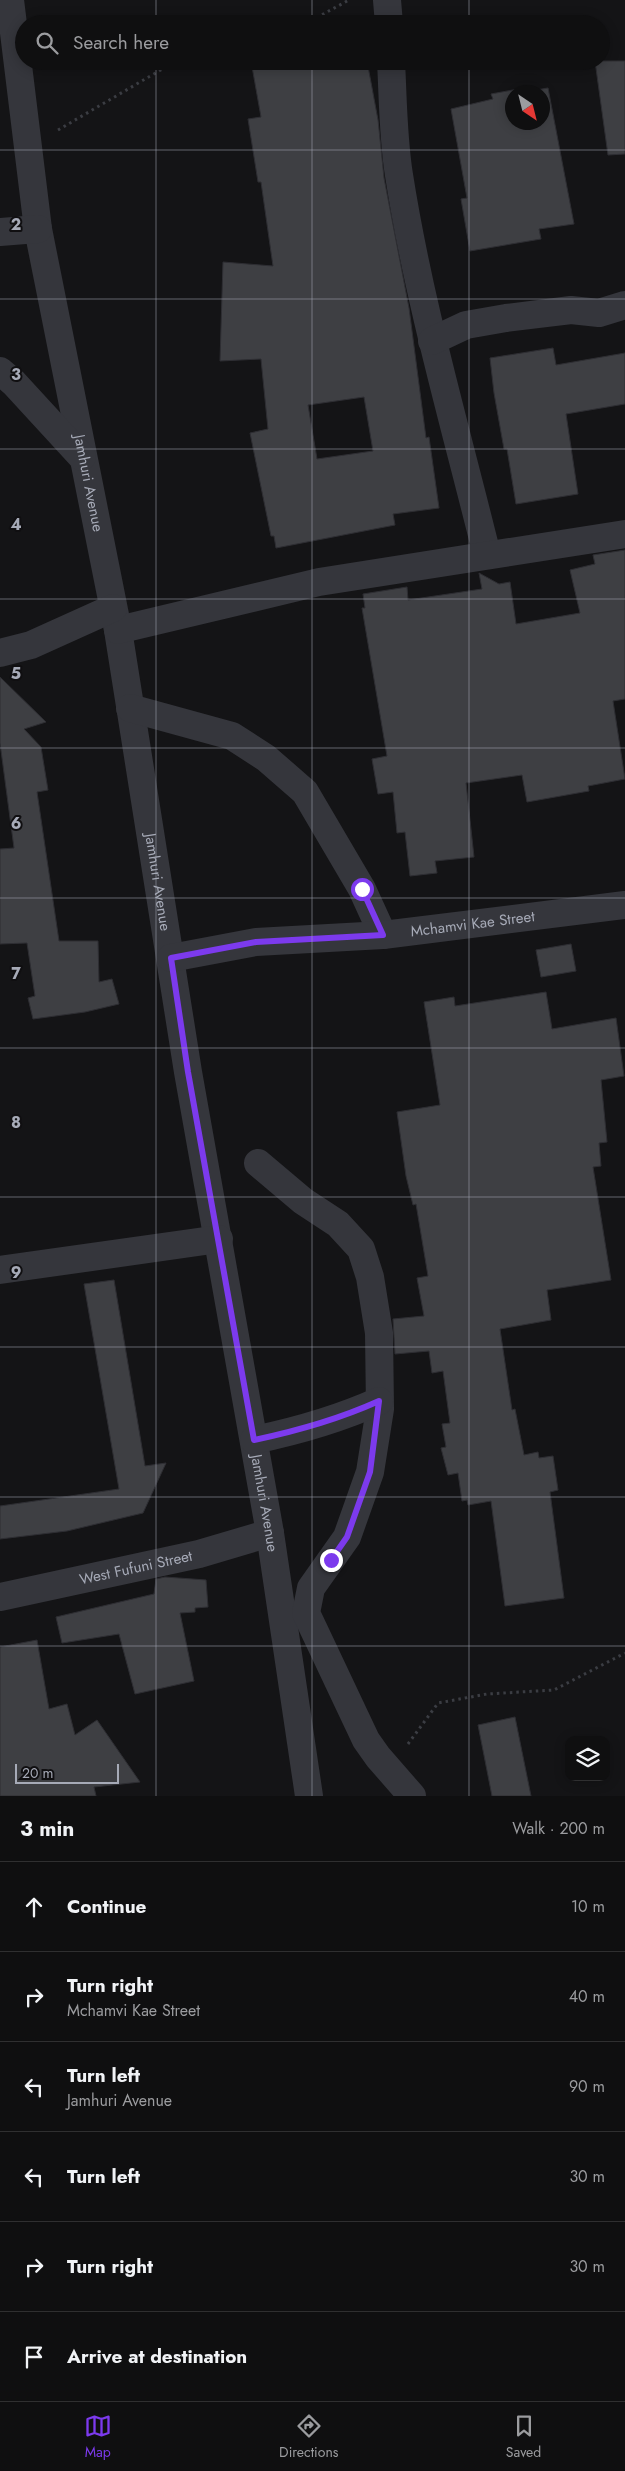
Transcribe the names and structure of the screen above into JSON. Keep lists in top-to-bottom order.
{
  "streets": {
    "street": ["Jamhuri Avenue", "Mchamvi Kae Street", "West Fufuni Street"]
  },
  "crossings": [
    ["Jamhuri Avenue", "Mchamvi Kae Street"],
    ["Jamhuri Avenue", "West Fufuni Street"]
  ],
  "scale_bar": "20 m",
  "north": "bottom right",
  "page": {
    "search": "Search here",
    "scale": "20 m",
    "heading": ["3 min", "Walk · 200 m"],
    "list": [
      ["Continue", "10 m"],
      ["Turn right", "Mchamvi Kae Street", "40 m"],
      ["Turn left", "Jamhuri Avenue", "90 m"],
      ["Turn left", "30 m"],
      ["Turn right", "30 m"],
      "Arrive at destination"
    ],
    "nav": ["Map", "Directions", "Saved"]
  },
  "grid": {
    "rows": [
      "2",
      "3",
      "4",
      "5",
      "6",
      "7",
      "8",
      "9"
    ]
  }
}
